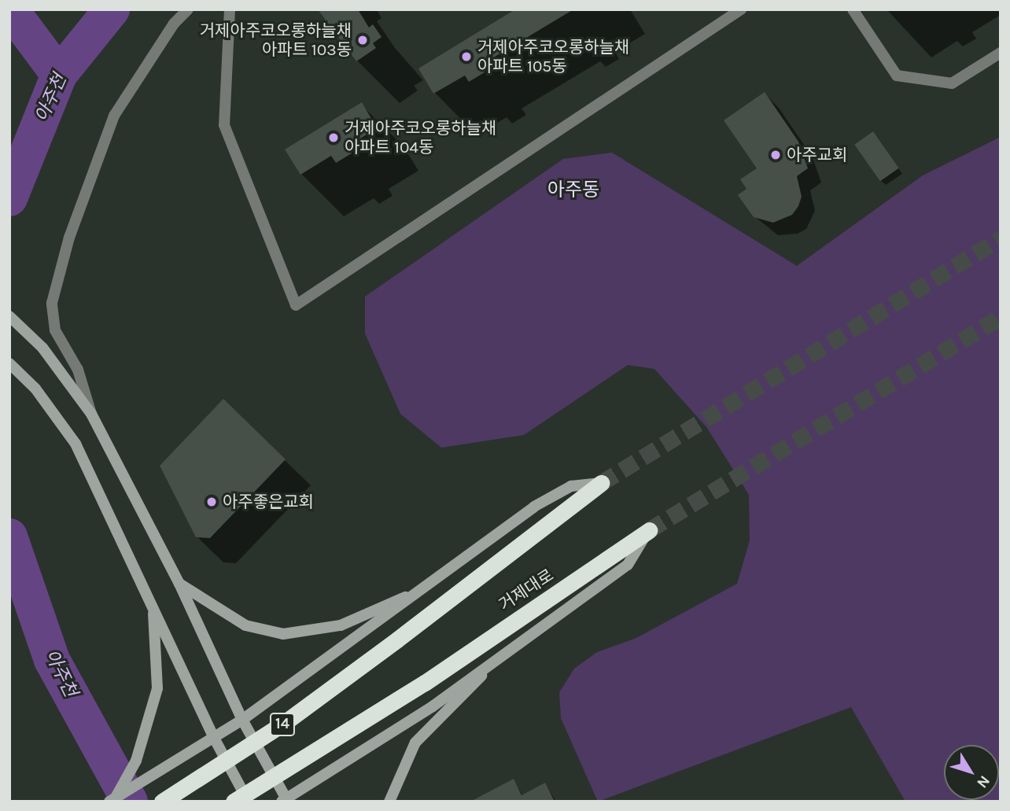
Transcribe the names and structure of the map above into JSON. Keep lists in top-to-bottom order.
{
  "streets": {
    "highway": ["거제대로", "14"]
  },
  "districts": ["아주동"],
  "water": ["아주천"],
  "places": [
    "거제아주코오롱하늘채 아파트 103동",
    "거제아주코오롱하늘채 아파트 105동",
    "거제아주코오롱하늘채 아파트 104동",
    "아주교회",
    "아주좋은교회"
  ],
  "north": "bottom right"
}
